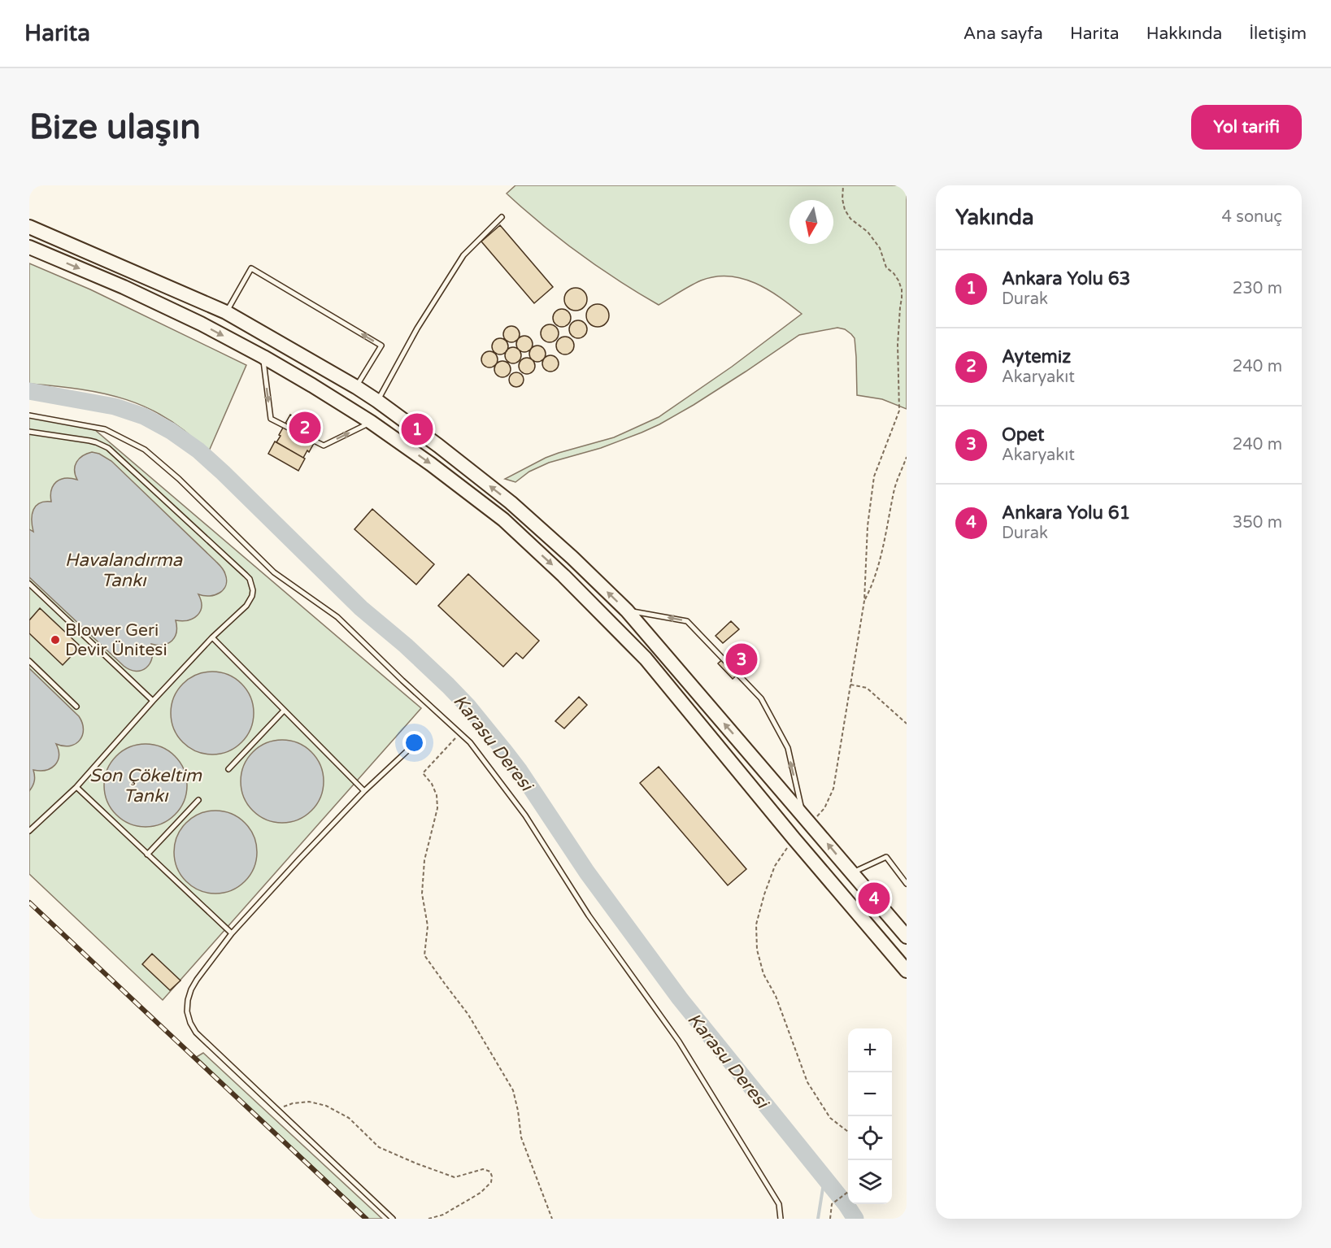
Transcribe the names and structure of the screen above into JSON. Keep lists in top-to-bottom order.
{
  "water": ["Havalandırma Tankı", "Karasu Deresi", "Son Çökeltim Tankı"],
  "places": ["Blower Geri Devir Ünitesi"],
  "north": "bottom",
  "page": {
    "header": "Harita",
    "nav": [
      "Ana sayfa",
      "Harita",
      "Hakkında",
      "İletişim"
    ],
    "buttons": "Yol tarifi",
    "title": "Bize ulaşın",
    "heading": ["Yakında", "4 sonuç"],
    "list": [
      {
        "mark": "1",
        "name": "Ankara Yolu 63",
        "note": "Durak",
        "value": "230 m"
      },
      {
        "mark": "2",
        "name": "Aytemiz",
        "note": "Akaryakıt",
        "value": "240 m"
      },
      {
        "mark": "3",
        "name": "Opet",
        "note": "Akaryakıt",
        "value": "240 m"
      },
      {
        "mark": "4",
        "name": "Ankara Yolu 61",
        "note": "Durak",
        "value": "350 m"
      }
    ],
    "pins": [
      "2",
      "1",
      "3",
      "4"
    ],
    "map_buttons": ["+", "−"]
  }
}
